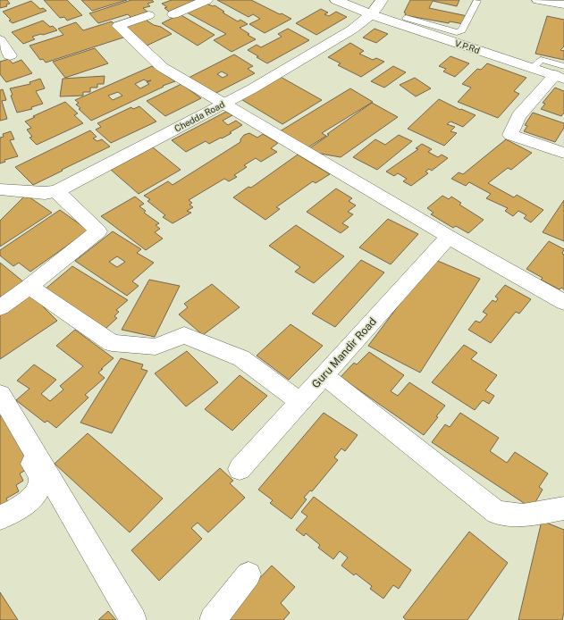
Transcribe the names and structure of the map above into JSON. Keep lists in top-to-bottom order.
{
  "streets": {
    "street": ["V.P.Rd", "Chedda Road", "Guru Mandir Road"]
  },
  "crossings": [
    ["V.P.Rd", "Chedda Road"]
  ]
}
